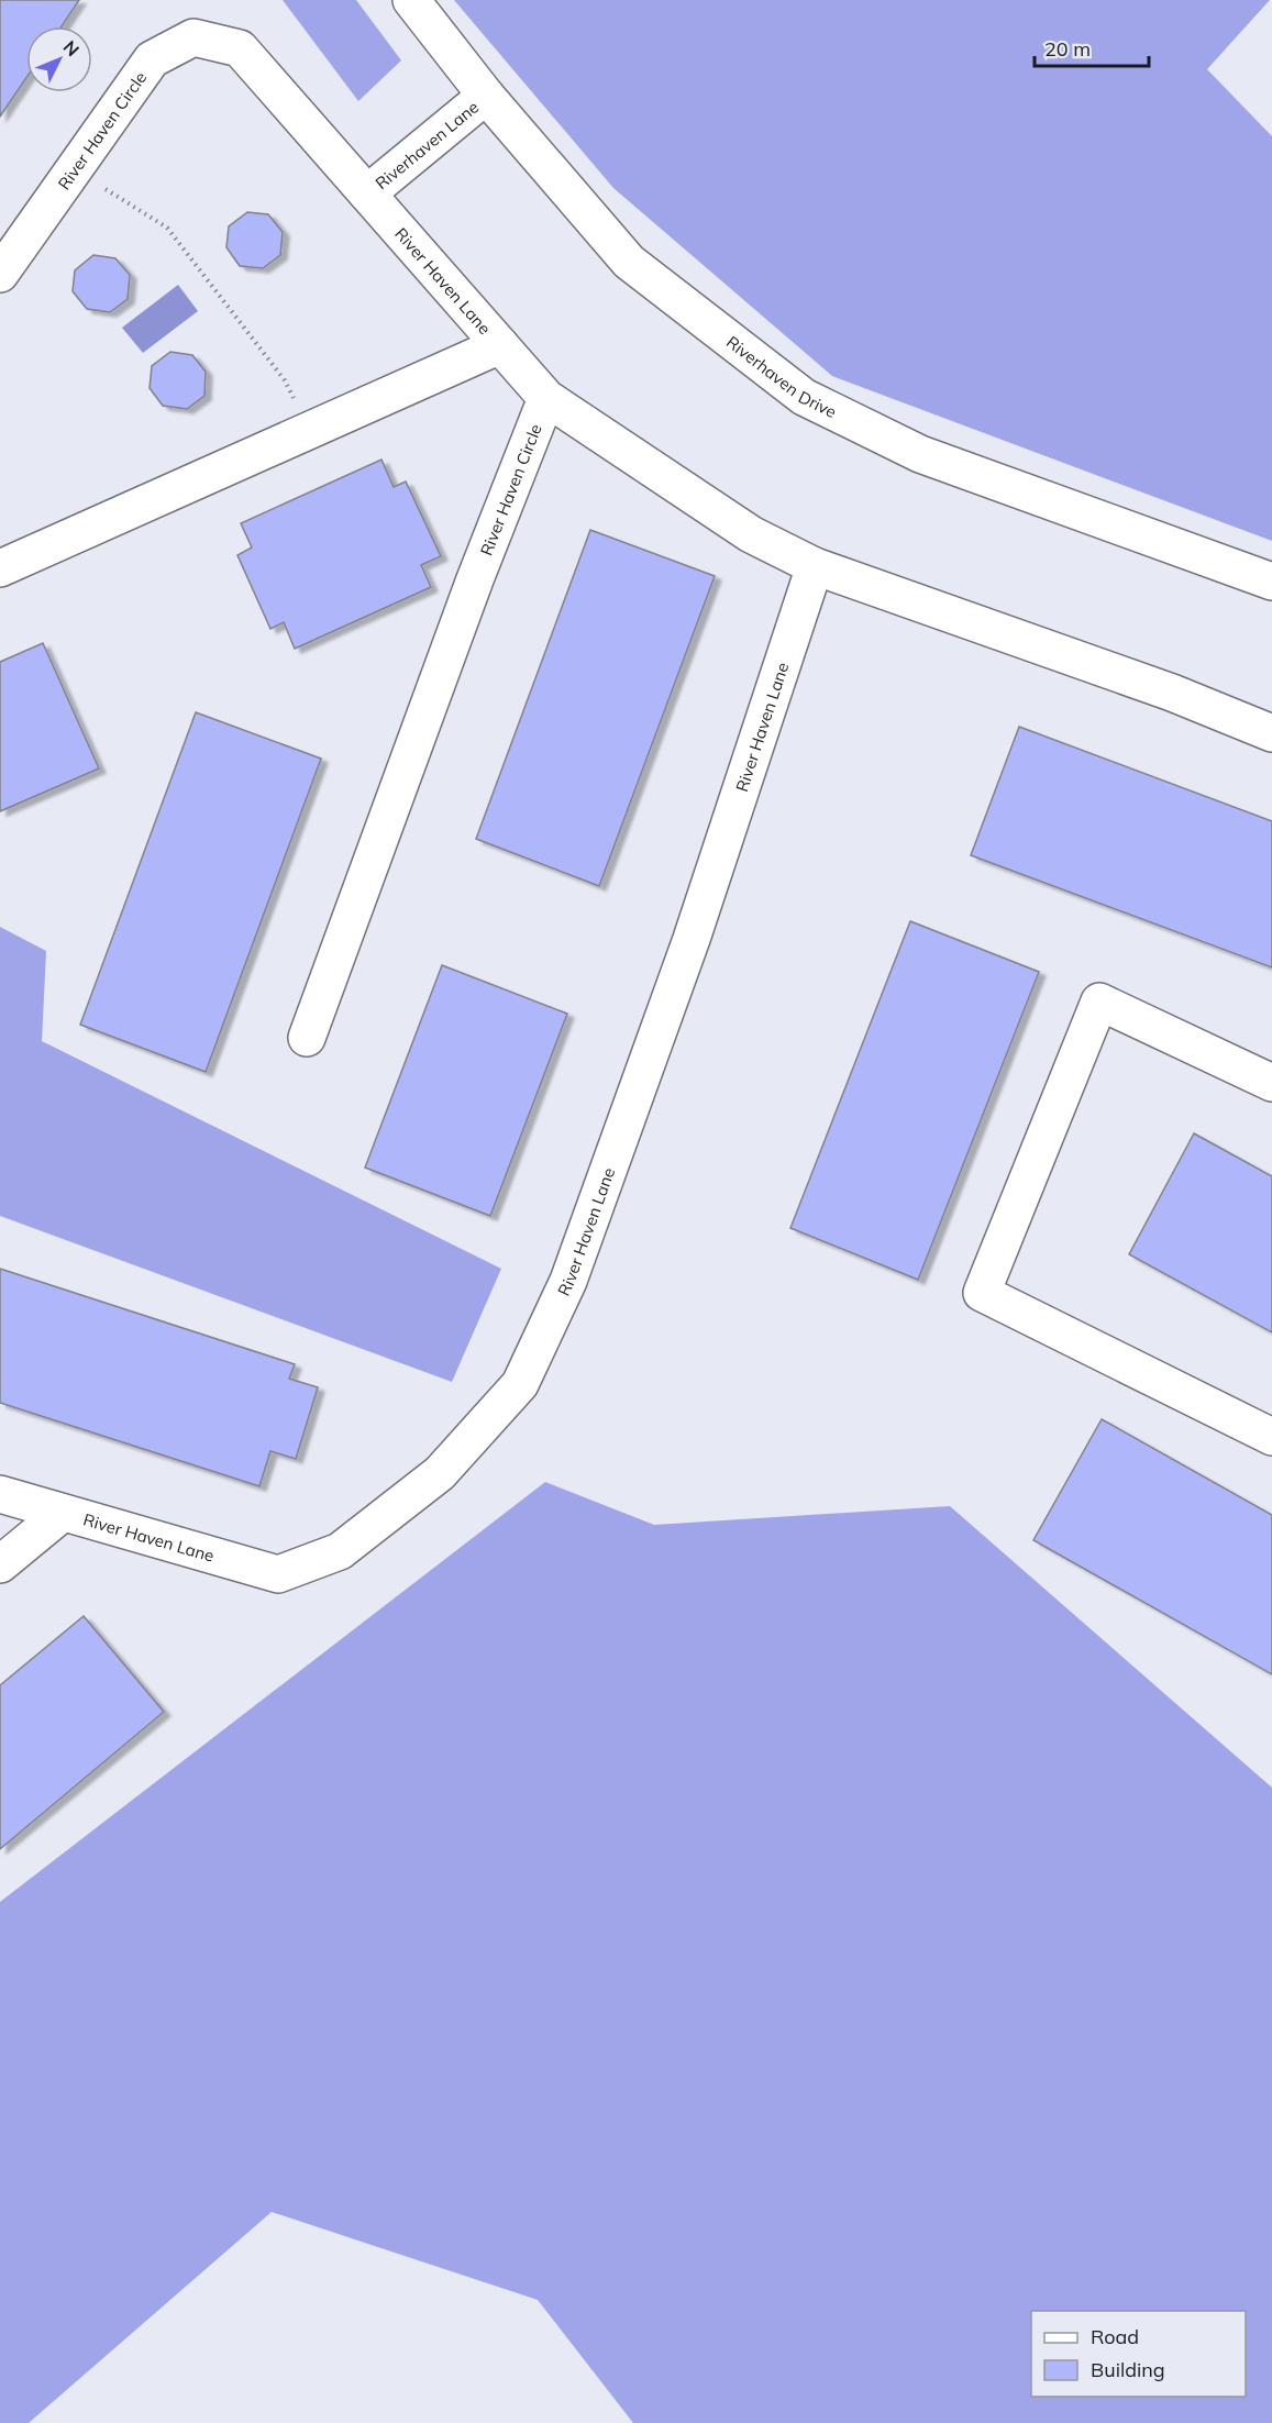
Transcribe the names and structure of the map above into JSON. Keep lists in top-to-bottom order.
{
  "streets": {
    "street": [
      "River Haven Circle",
      "Riverhaven Lane",
      "River Haven Lane",
      "Riverhaven Drive"
    ]
  },
  "crossings": [
    ["River Haven Circle", "Riverhaven Lane"],
    ["River Haven Circle", "River Haven Lane"],
    ["Riverhaven Lane", "River Haven Lane"],
    ["Riverhaven Lane", "Riverhaven Drive"]
  ],
  "legend": ["Road", "Building"],
  "scale_bar": "20 m",
  "north": "top right"
}
